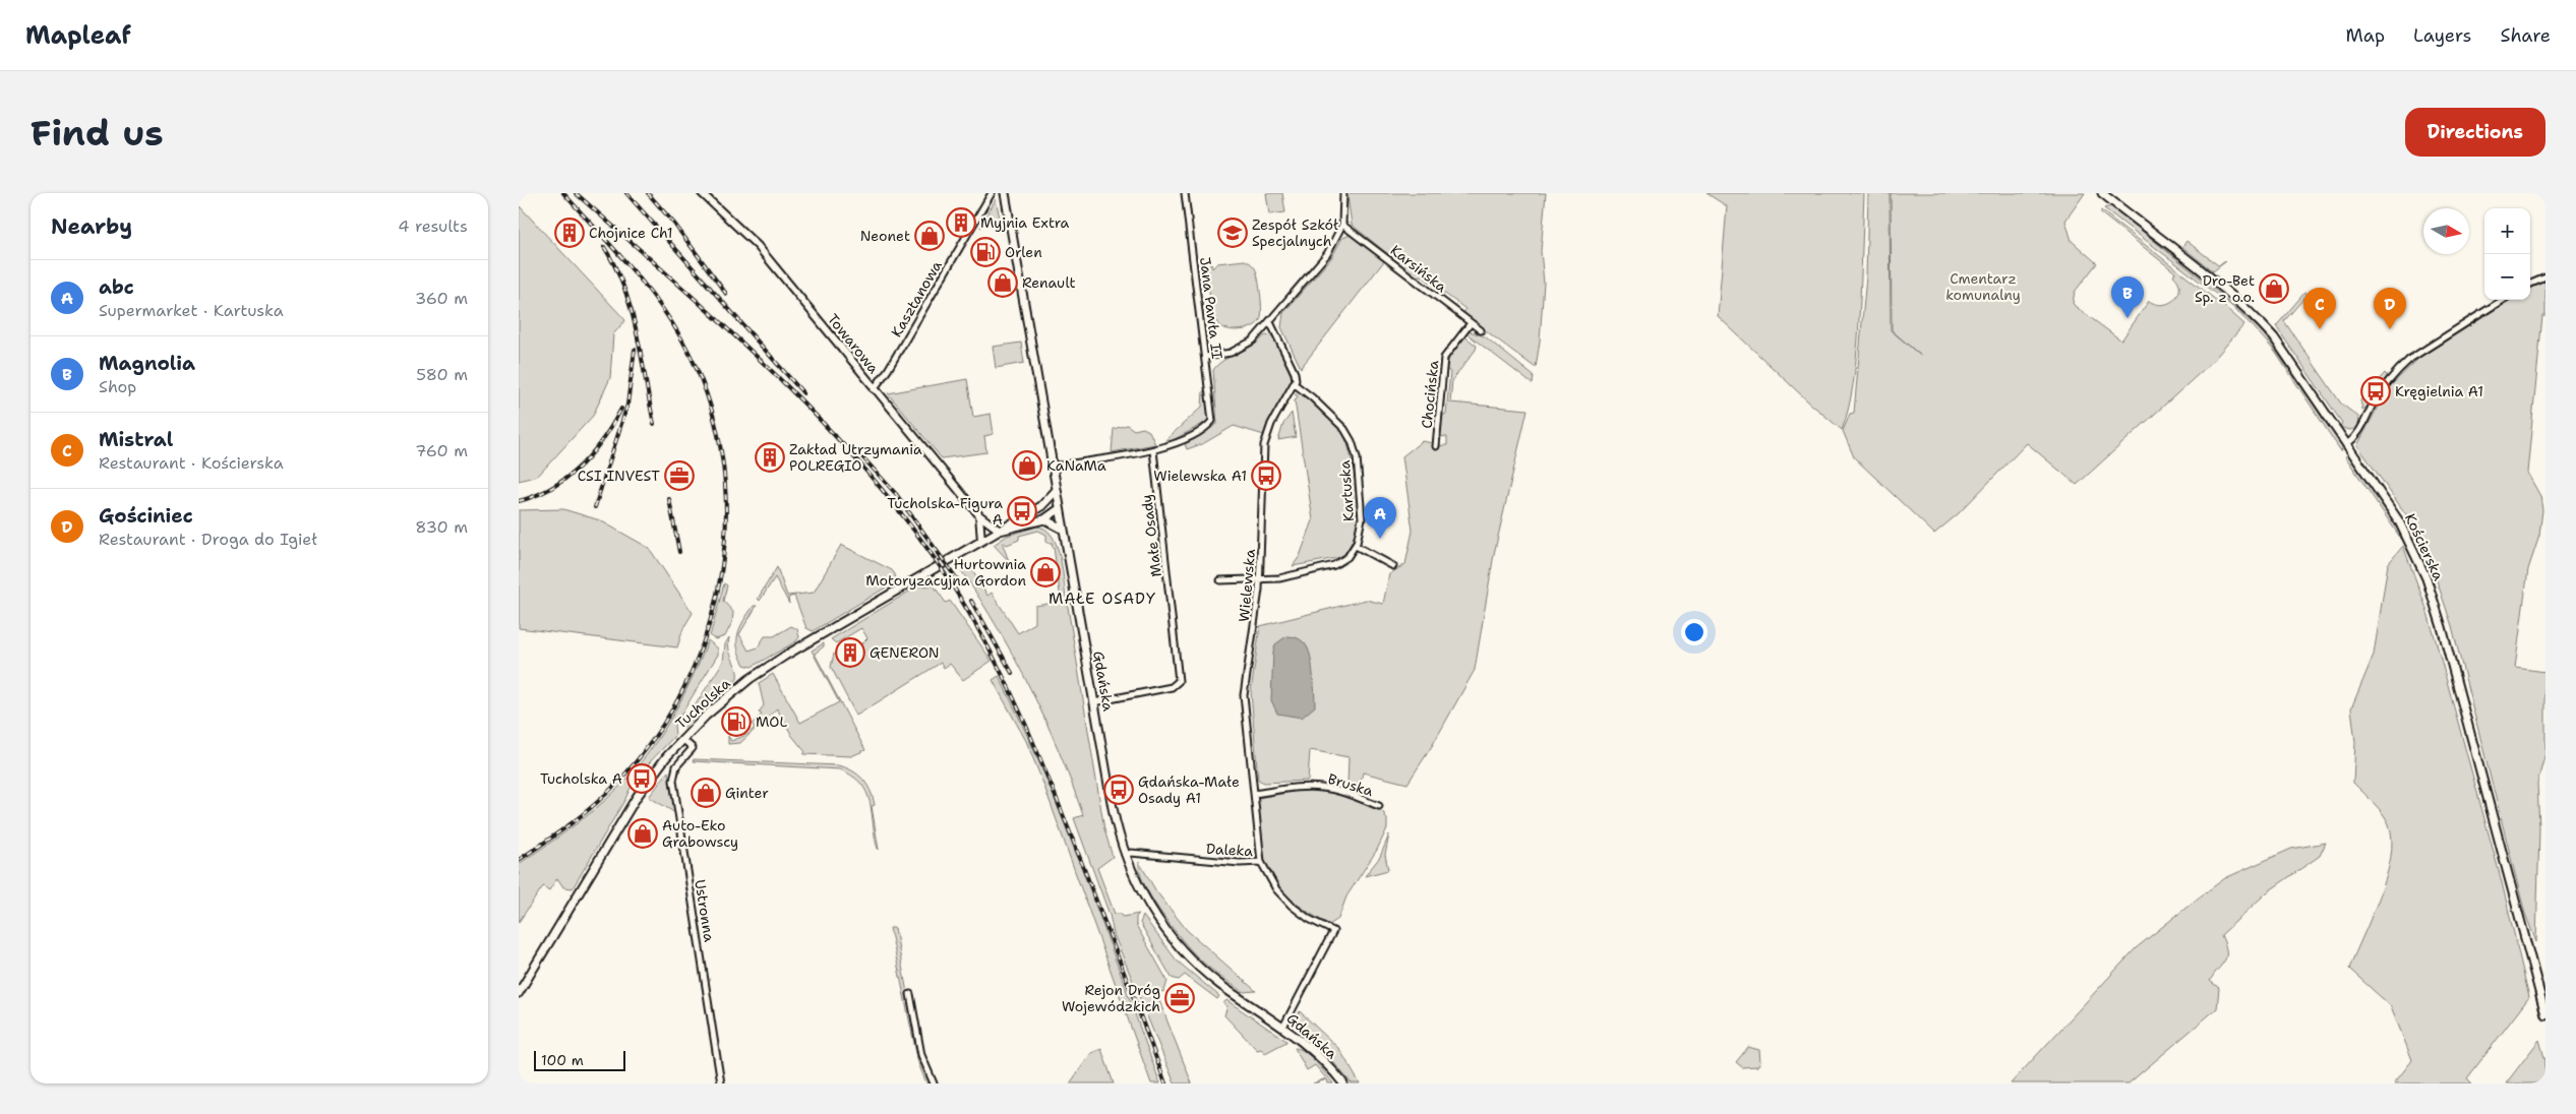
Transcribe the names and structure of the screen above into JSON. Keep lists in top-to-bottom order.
{
  "streets": {
    "main road": ["Kościerska", "Gdańska", "Tucholska"],
    "street": [
      "Karsińska",
      "Kasztanowa",
      "Jana Pawła II",
      "Towarowa",
      "Chocińska",
      "Kartuska",
      "Małe Osady",
      "Wielewska",
      "Bruska",
      "Daleka",
      "Ustronna"
    ]
  },
  "crossings": [
    ["Karsińska", "Chocińska"],
    ["Kasztanowa", "Towarowa"],
    ["Jana Pawła II", "Małe Osady"],
    ["Towarowa", "Tucholska"],
    ["Kartuska", "Wielewska"],
    ["Małe Osady", "Gdańska"],
    ["Wielewska", "Bruska"],
    ["Wielewska", "Daleka"],
    ["Gdańska", "Tucholska"],
    ["Gdańska", "Daleka"],
    ["Tucholska", "Ustronna"]
  ],
  "districts": ["MAŁE OSADY"],
  "parks": ["Cmentarz komunalny"],
  "places": {
    "building": [
      "Myjnia Extra",
      "Chojnice Ch1",
      "Zakład Utrzymania POLREGIO",
      "GENERON"
    ],
    "school or university": ["Zespół Szkół Specjalnych"],
    "shop": [
      "Neonet",
      "Renault",
      "Dro-Bet Sp. z o.o.",
      "KaNaMa",
      "Hurtownia Motoryzacyjna Gordon",
      "Ginter",
      "Auto-Eko Grabowscy"
    ],
    "fuel station": ["Orlen", "MOL"],
    "bus stop": [
      "Kręgielnia A1",
      "Wielewska A1",
      "Tucholska-Figura A",
      "Tucholska A",
      "Gdańska-Małe Osady A1"
    ],
    "office": ["CSI INVEST", "Rejon Dróg Wojewódzkich"]
  },
  "scale_bar": "100 m",
  "north": "right",
  "page": {
    "header": "Mapleaf",
    "nav": ["Map", "Layers", "Share"],
    "buttons": "Directions",
    "title": "Find us",
    "heading": ["Nearby", "4 results"],
    "map_buttons": ["+", "−"],
    "list": [
      {
        "mark": "A",
        "name": "abc",
        "note": "Supermarket · Kartuska",
        "value": "360 m"
      },
      {
        "mark": "B",
        "name": "Magnolia",
        "note": "Shop",
        "value": "580 m"
      },
      {
        "mark": "C",
        "name": "Mistral",
        "note": "Restaurant · Kościerska",
        "value": "760 m"
      },
      {
        "mark": "D",
        "name": "Gościniec",
        "note": "Restaurant · Droga do Igieł",
        "value": "830 m"
      }
    ],
    "pins": [
      "B",
      "C",
      "D",
      "A"
    ],
    "scale": "100 m"
  }
}
